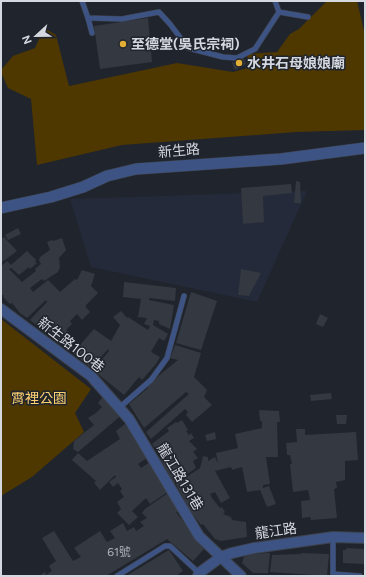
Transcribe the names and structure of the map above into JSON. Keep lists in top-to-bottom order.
{
  "streets": {
    "street": [
      "新生路",
      "新生路100巷",
      "龍江路131巷",
      "龍江路"
    ]
  },
  "crossings": [
    ["新生路100巷", "龍江路131巷"],
    ["龍江路131巷", "龍江路"]
  ],
  "parks": ["霄裡公園"],
  "places": ["至德堂(吳氏宗祠)", "水井石母娘娘廟"],
  "house_numbers": ["61號"],
  "north": "left"
}
